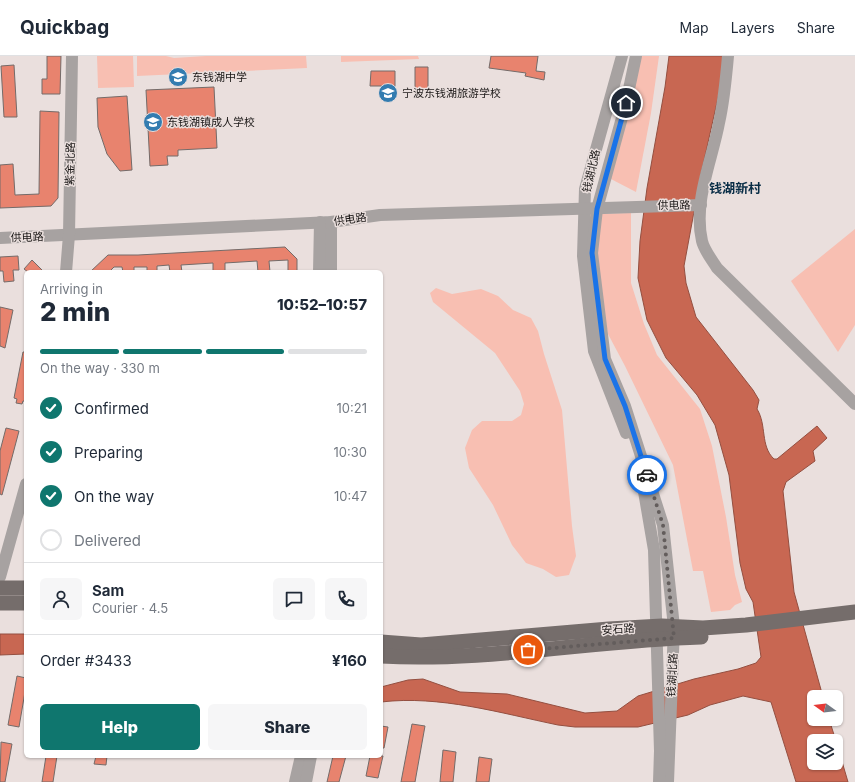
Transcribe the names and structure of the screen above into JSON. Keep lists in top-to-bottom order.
{
  "streets": {
    "main road": ["安石路"],
    "street": ["紫金北路", "钱湖北路", "供电路"]
  },
  "crossings": [
    ["紫金北路", "供电路"],
    ["钱湖北路", "供电路"],
    ["钱湖北路", "安石路"]
  ],
  "districts": ["钱湖新村"],
  "places": {
    "school or university": ["东钱湖中学", "宁波东钱湖旅游学校", "东钱湖镇成人学校"]
  },
  "north": "left",
  "page": {
    "header": "Quickbag",
    "nav": ["Map", "Layers", "Share"],
    "heading": ["2 min", "Arriving in", "10:52–10:57"],
    "panel": [
      "Sam",
      "Courier · 4.5",
      "Order #3433",
      "¥160"
    ],
    "bar": "On the way · 330 m",
    "list": [
      ["Confirmed", "10:21"],
      ["Preparing", "10:30"],
      ["On the way", "10:47"],
      "Delivered"
    ],
    "buttons": ["Help", "Share"]
  }
}
